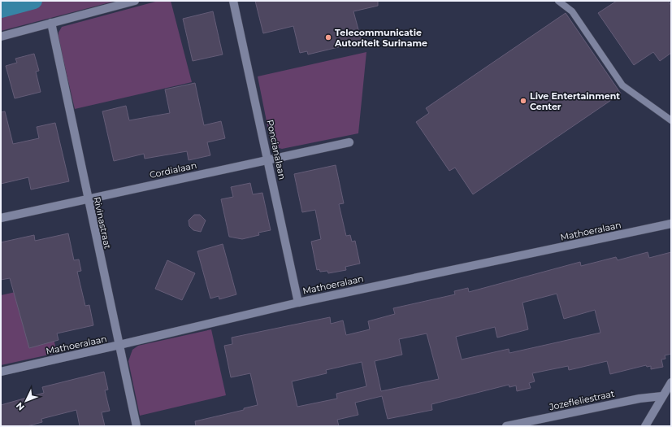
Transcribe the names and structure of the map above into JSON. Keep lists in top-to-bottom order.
{
  "streets": {
    "street": [
      "Poncianalaan",
      "Cordialaan",
      "Rivinastraat",
      "Mathoeralaan",
      "Jozefleliestraat"
    ]
  },
  "crossings": [
    ["Poncianalaan", "Cordialaan"],
    ["Poncianalaan", "Mathoeralaan"],
    ["Cordialaan", "Rivinastraat"],
    ["Rivinastraat", "Mathoeralaan"]
  ],
  "places": ["Telecommunicatie Autoriteit Suriname", "Live Entertainment Center"],
  "north": "bottom left"
}
